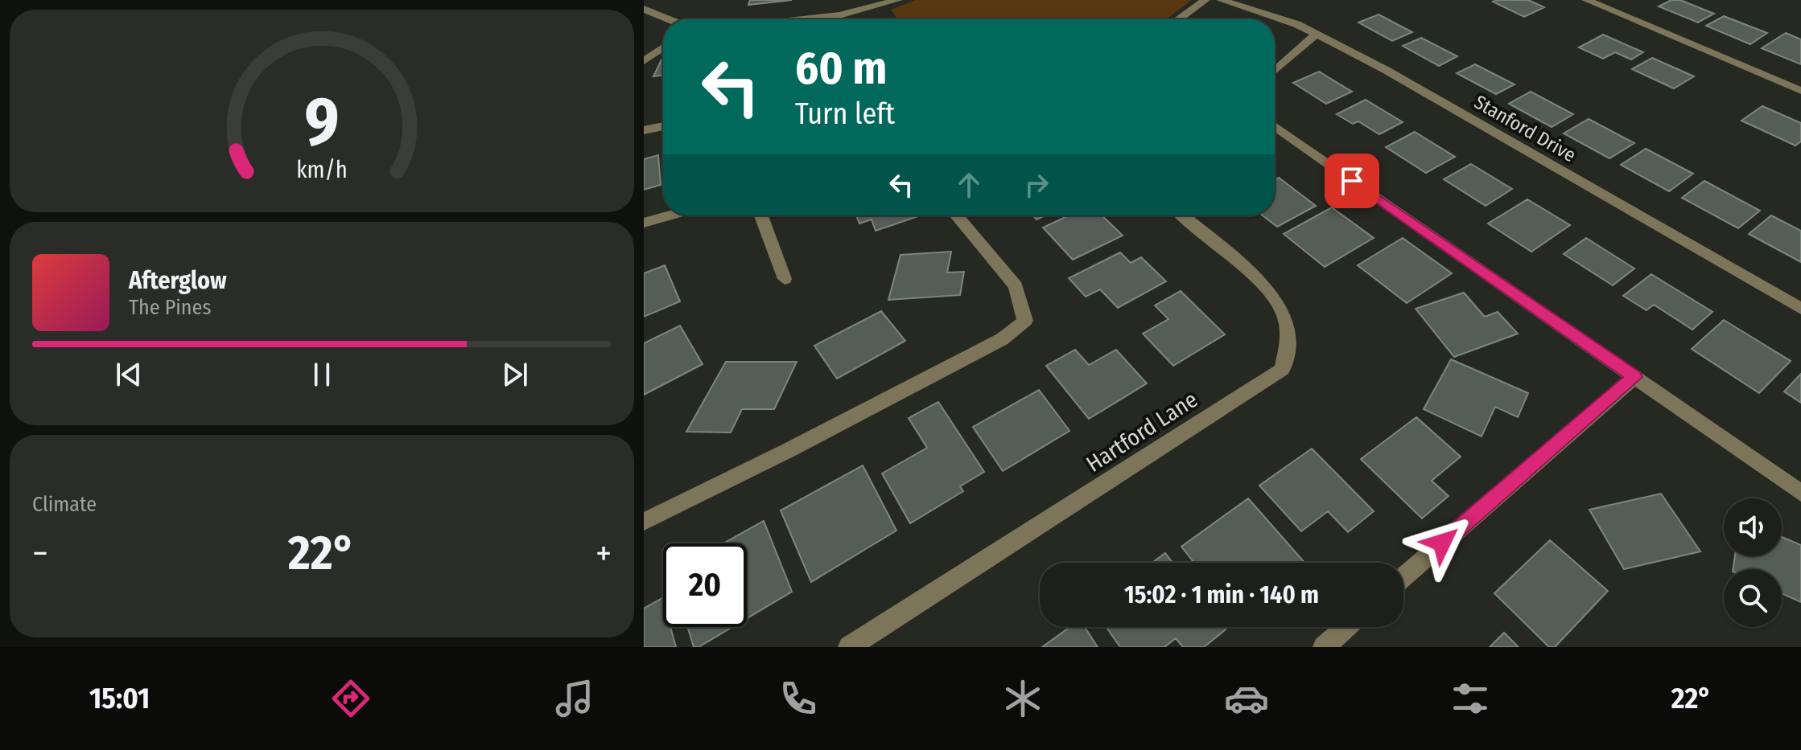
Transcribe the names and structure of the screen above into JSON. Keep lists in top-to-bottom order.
{
  "streets": {
    "street": ["Stanford Drive", "Hartford Lane"]
  },
  "page": {
    "turn": ["60 m", "Turn left"],
    "song": ["Afterglow", "The Pines"],
    "tile": "Climate",
    "heat": ["−", "22°", "+"],
    "limit": "20",
    "trip": "15:02 · 1 min · 140 m",
    "tabs": ["15:01", "22°"],
    "gauge": ["9", "km/h"]
  }
}
